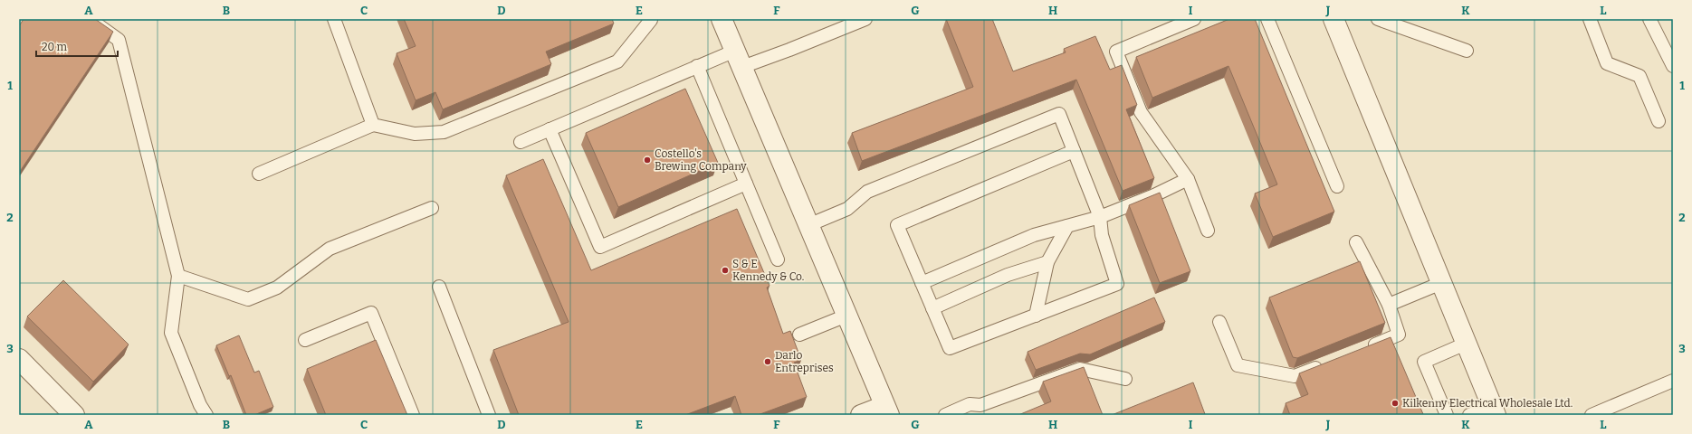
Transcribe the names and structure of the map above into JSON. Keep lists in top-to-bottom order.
{
  "places": [
    "Costello's Brewing Company",
    "S & E Kennedy & Co.",
    "Darlo Entreprises",
    "Kilkenny Electrical Wholesale Ltd."
  ],
  "scale_bar": "20 m",
  "grid": {
    "columns": [
      "A",
      "B",
      "C",
      "D",
      "E",
      "F",
      "G",
      "H",
      "I",
      "J",
      "K",
      "L"
    ],
    "rows": ["1", "2", "3"]
  }
}
